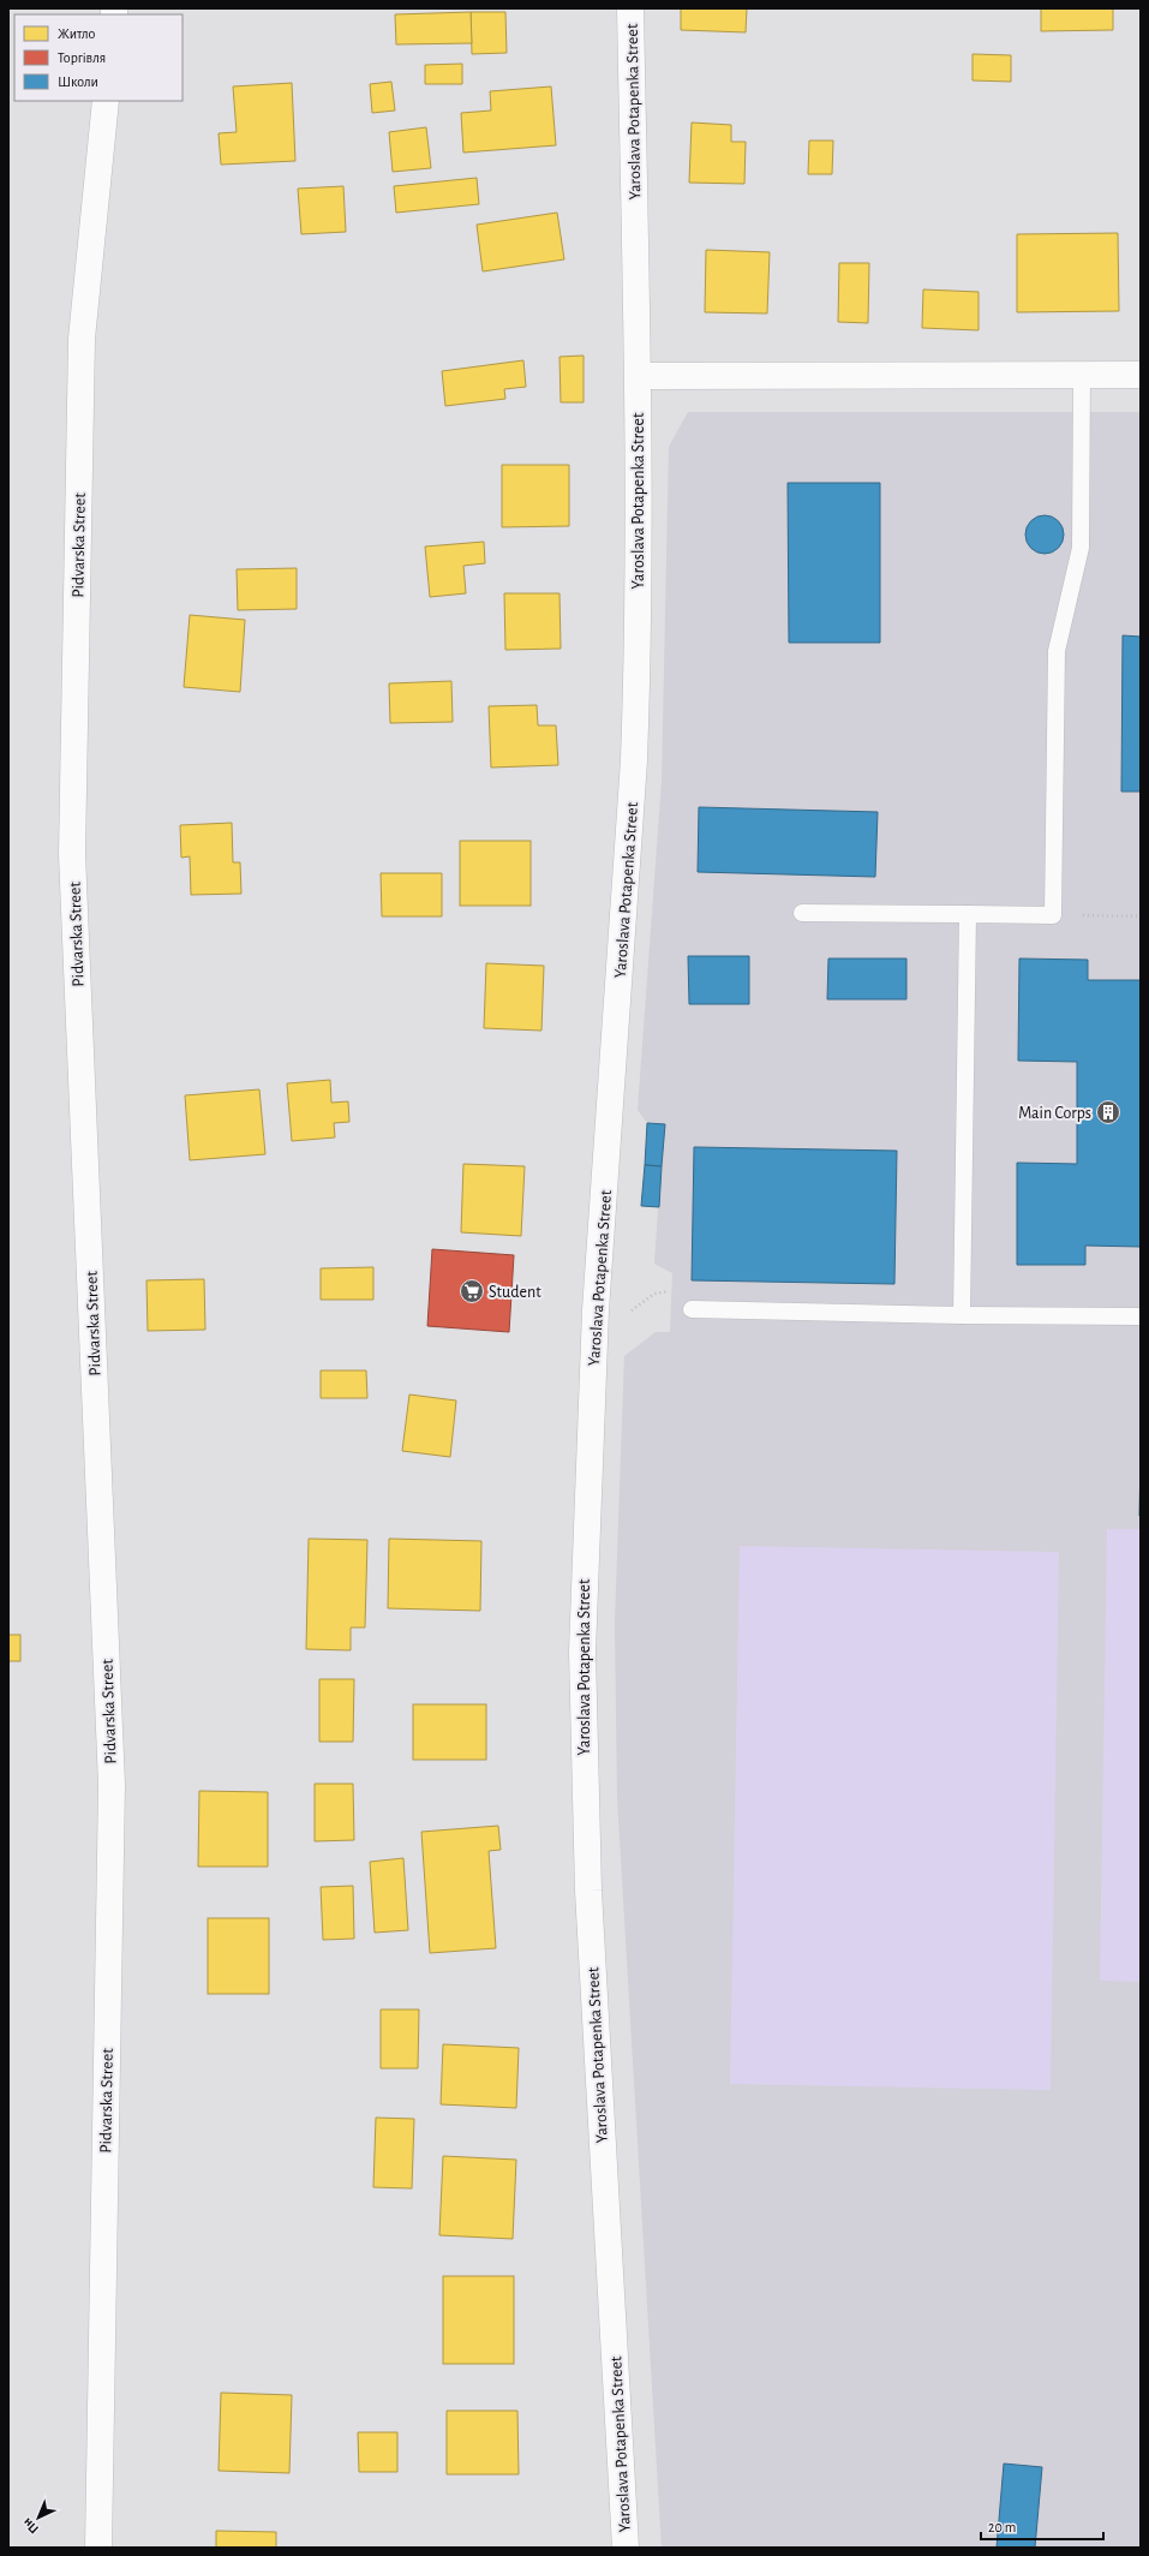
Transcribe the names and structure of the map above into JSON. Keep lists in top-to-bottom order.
{
  "streets": {
    "street": ["Yaroslava Potapenka Street", "Pidvarska Street"]
  },
  "places": {
    "building": ["Main Corps"],
    "supermarket": ["Student"]
  },
  "legend": ["Житло", "Торгівля", "Школи"],
  "scale_bar": "20 m",
  "north": "bottom left"
}
